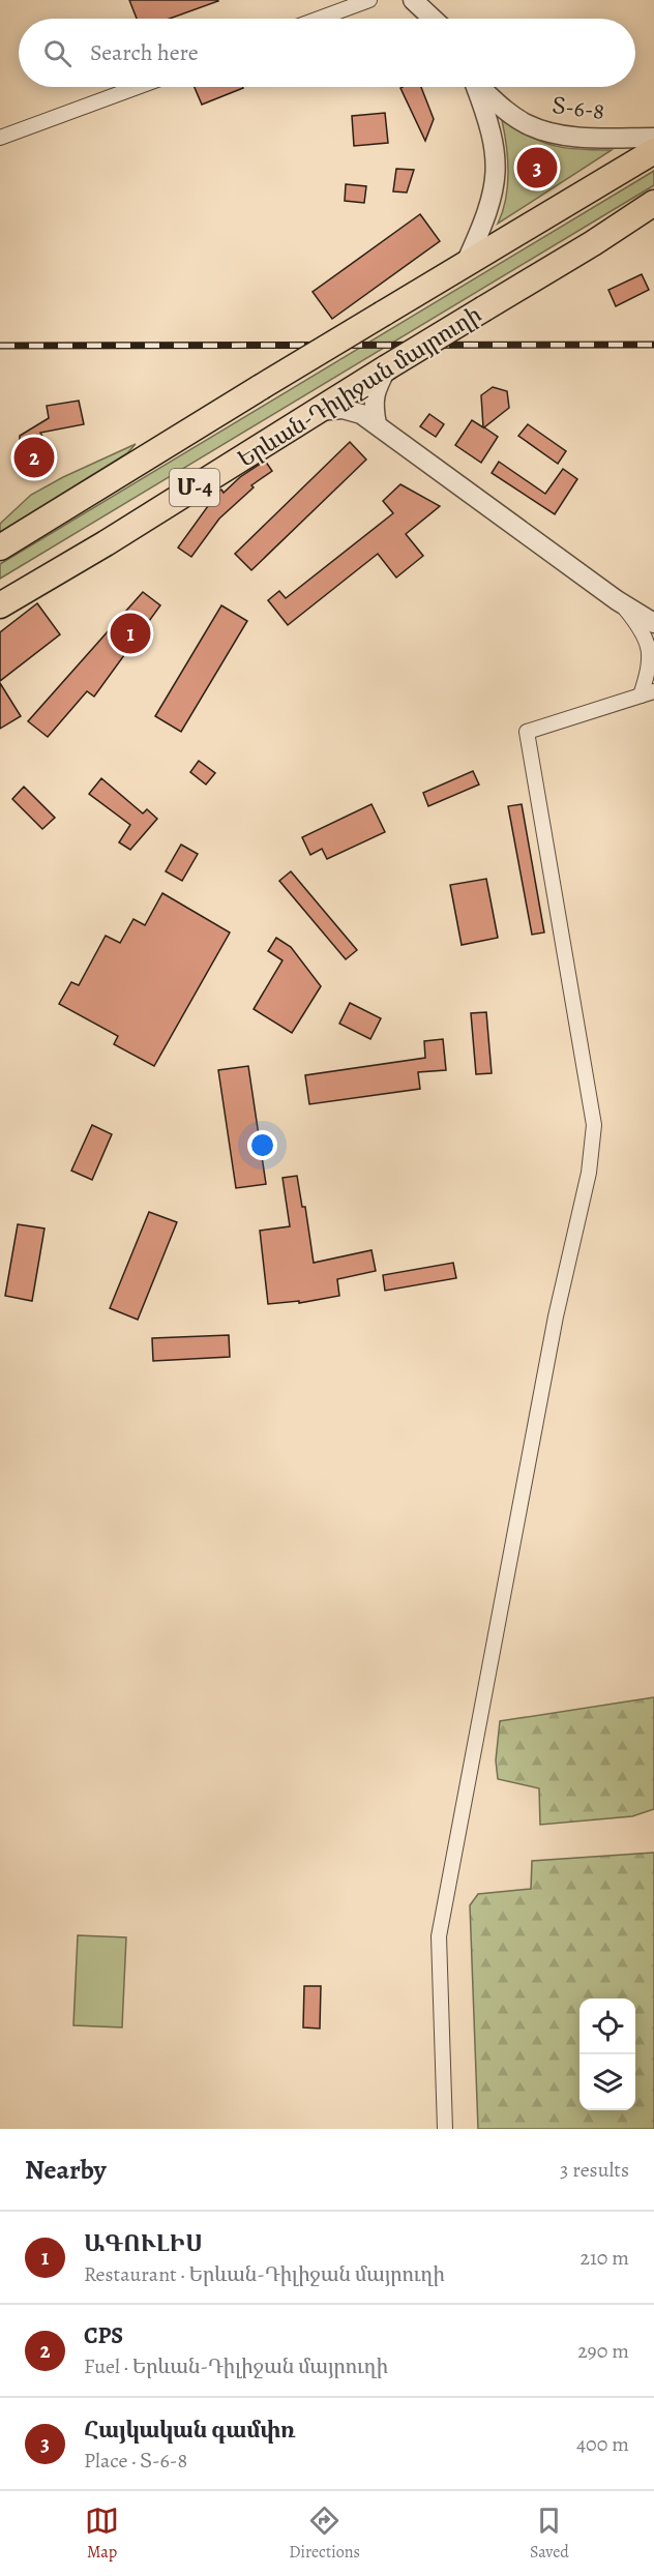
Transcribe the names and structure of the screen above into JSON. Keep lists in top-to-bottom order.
{
  "streets": {
    "highway": ["Երևան-Դիլիջան մայրուղի", "Մ-4"],
    "street": ["Տ-6-8"]
  },
  "crossings": [
    ["Տ-6-8", "Մ-4"]
  ],
  "page": {
    "search": "Search here",
    "pins": ["3", "2", "1"],
    "heading": ["Nearby", "3 results"],
    "list": [
      {
        "mark": "1",
        "name": "ԱԳՈՒԼԻՍ",
        "note": "Restaurant · Երևան-Դիլիջան մայրուղի",
        "value": "210 m"
      },
      {
        "mark": "2",
        "name": "CPS",
        "note": "Fuel · Երևան-Դիլիջան մայրուղի",
        "value": "290 m"
      },
      {
        "mark": "3",
        "name": "Հայկական գամփռ",
        "note": "Place · Տ-6-8",
        "value": "400 m"
      }
    ],
    "nav": ["Map", "Directions", "Saved"]
  }
}
